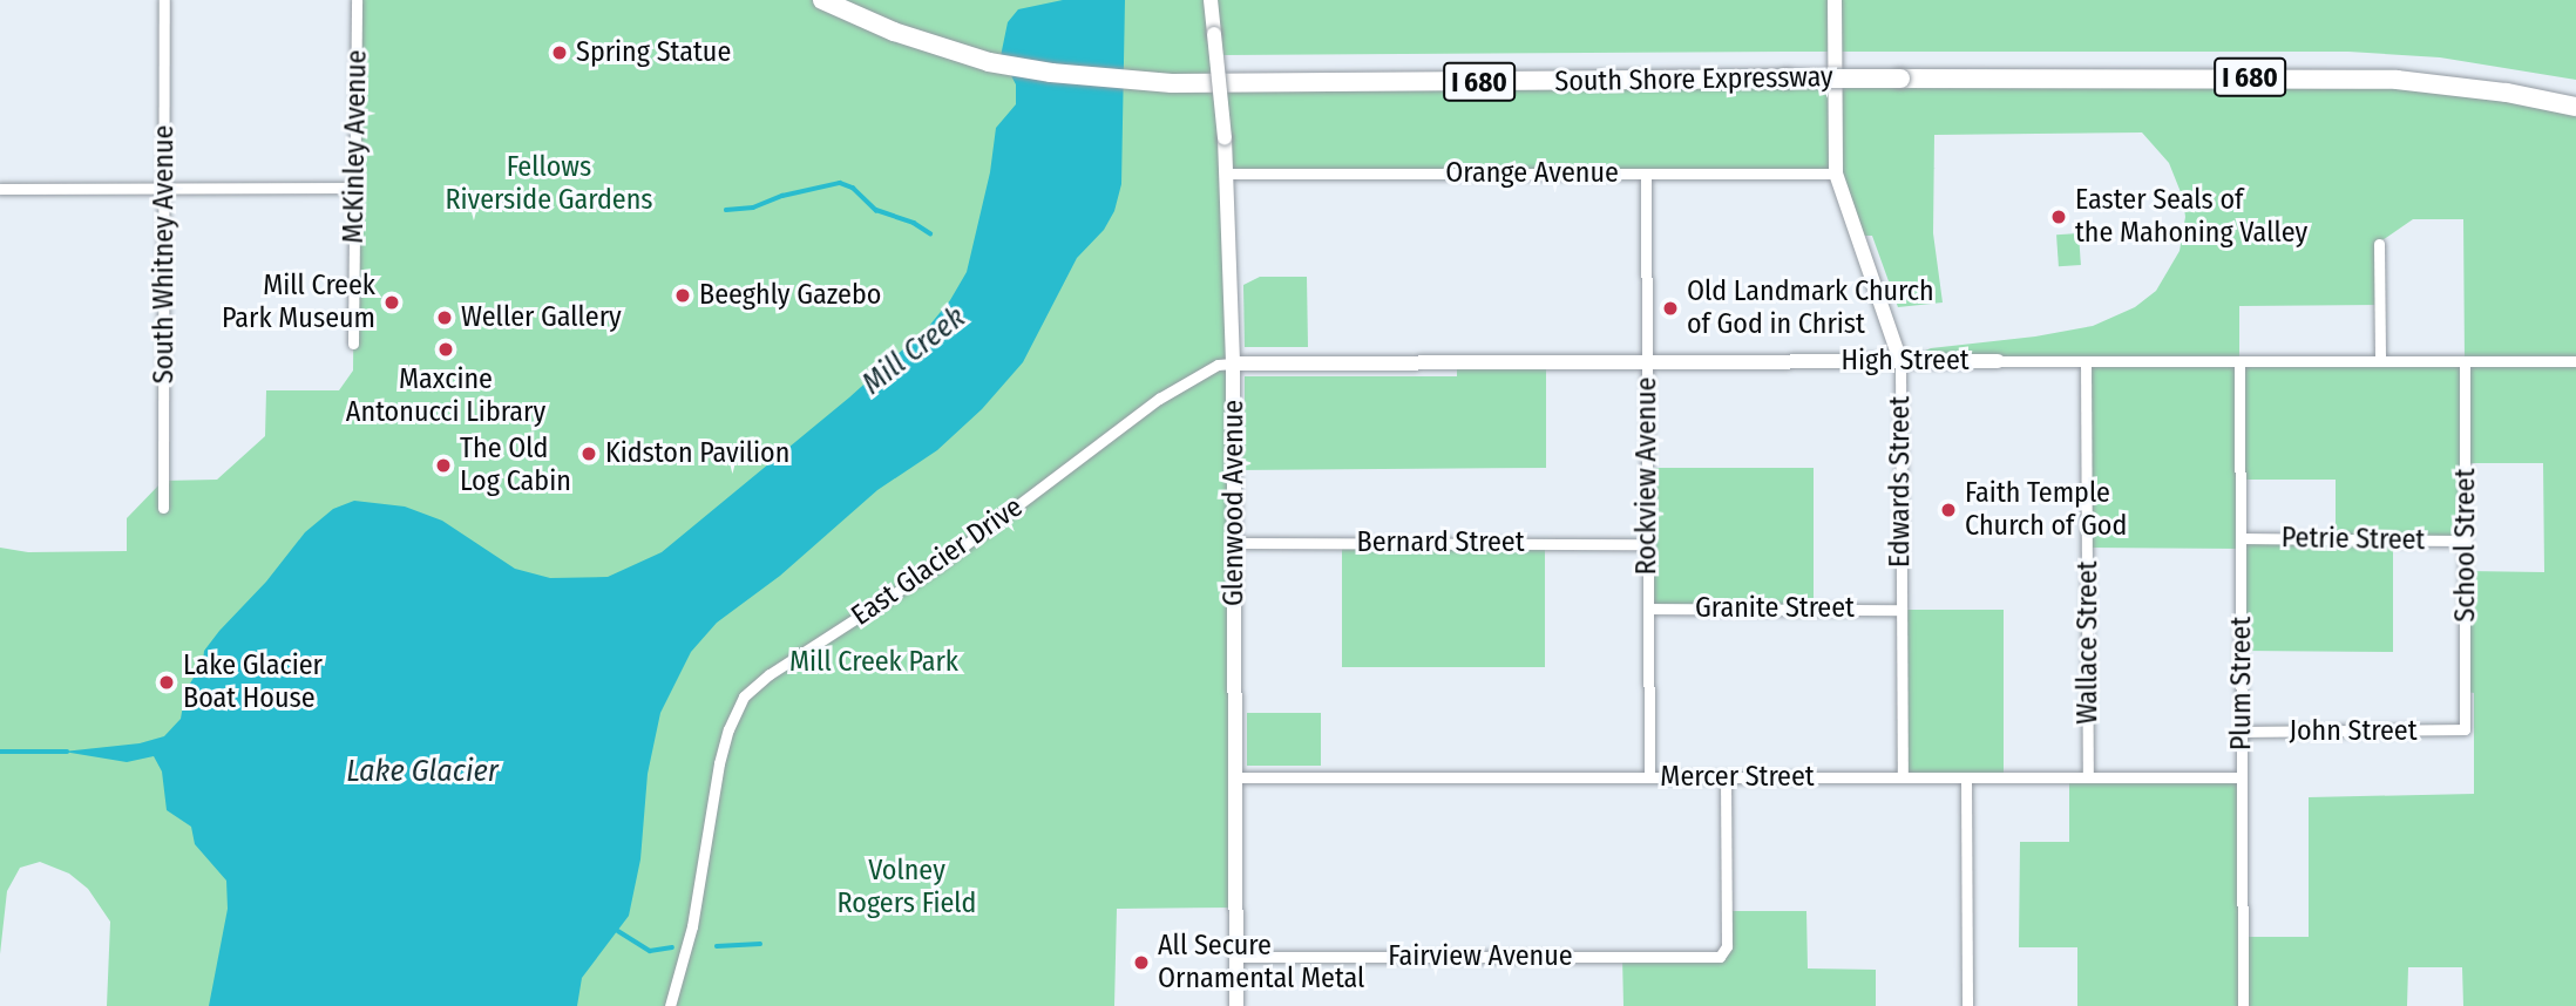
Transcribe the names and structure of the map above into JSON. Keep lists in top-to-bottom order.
{
  "streets": {
    "highway": ["I 680", "South Shore Expressway"],
    "street": [
      "McKinley Avenue",
      "Orange Avenue",
      "South Whitney Avenue",
      "High Street",
      "Rockview Avenue",
      "Edwards Street",
      "Glenwood Avenue",
      "Petrie Street",
      "Bernard Street",
      "School Street",
      "East Glacier Drive",
      "Granite Street",
      "Wallace Street",
      "Plum Street",
      "John Street",
      "Mercer Street",
      "Fairview Avenue"
    ]
  },
  "crossings": [
    ["Orange Avenue", "Rockview Avenue"],
    ["Orange Avenue", "Edwards Street"],
    ["Orange Avenue", "Glenwood Avenue"],
    ["High Street", "Rockview Avenue"],
    ["High Street", "Edwards Street"],
    ["High Street", "Glenwood Avenue"],
    ["High Street", "School Street"],
    ["High Street", "East Glacier Drive"],
    ["High Street", "Wallace Street"],
    ["High Street", "Plum Street"],
    ["Rockview Avenue", "Bernard Street"],
    ["Rockview Avenue", "Granite Street"],
    ["Rockview Avenue", "Mercer Street"],
    ["Edwards Street", "Granite Street"],
    ["Edwards Street", "Mercer Street"],
    ["Glenwood Avenue", "Bernard Street"],
    ["Glenwood Avenue", "East Glacier Drive"],
    ["Glenwood Avenue", "Mercer Street"],
    ["Glenwood Avenue", "Fairview Avenue"],
    ["Petrie Street", "School Street"],
    ["Petrie Street", "Plum Street"],
    ["School Street", "John Street"],
    ["Wallace Street", "Mercer Street"],
    ["Plum Street", "John Street"],
    ["Plum Street", "Mercer Street"],
    ["Mercer Street", "Fairview Avenue"]
  ],
  "water": ["Mill Creek", "Lake Glacier"],
  "parks": ["Fellows Riverside Gardens", "Mill Creek Park", "Volney Rogers Field"],
  "places": [
    "Spring Statue",
    "Easter Seals of the Mahoning Valley",
    "Beeghly Gazebo",
    "Mill Creek Park Museum",
    "Old Landmark Church of God in Christ",
    "Weller Gallery",
    "Maxcine Antonucci Library",
    "Kidston Pavilion",
    "The Old Log Cabin",
    "Faith Temple Church of God",
    "Lake Glacier Boat House",
    "All Secure Ornamental Metal"
  ]
}
